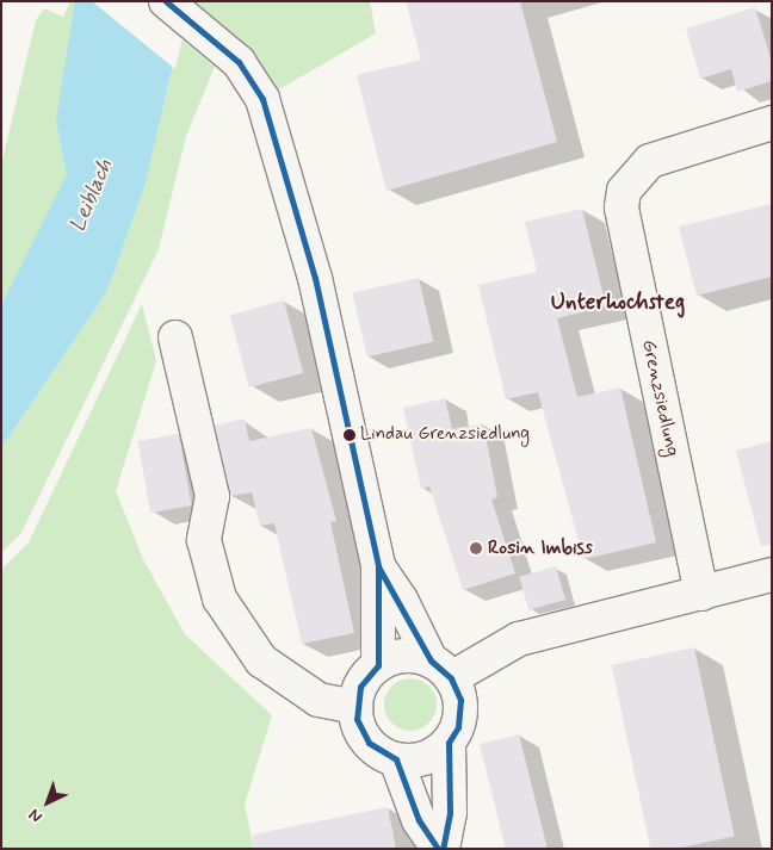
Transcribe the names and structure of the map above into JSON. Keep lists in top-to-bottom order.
{
  "streets": {
    "main road": ["Grenzsiedlung"]
  },
  "districts": ["Unterhochsteg"],
  "water": ["Leiblach"],
  "places": ["Lindau Grenzsiedlung", "Rosin Imbiss"],
  "north": "bottom left"
}
